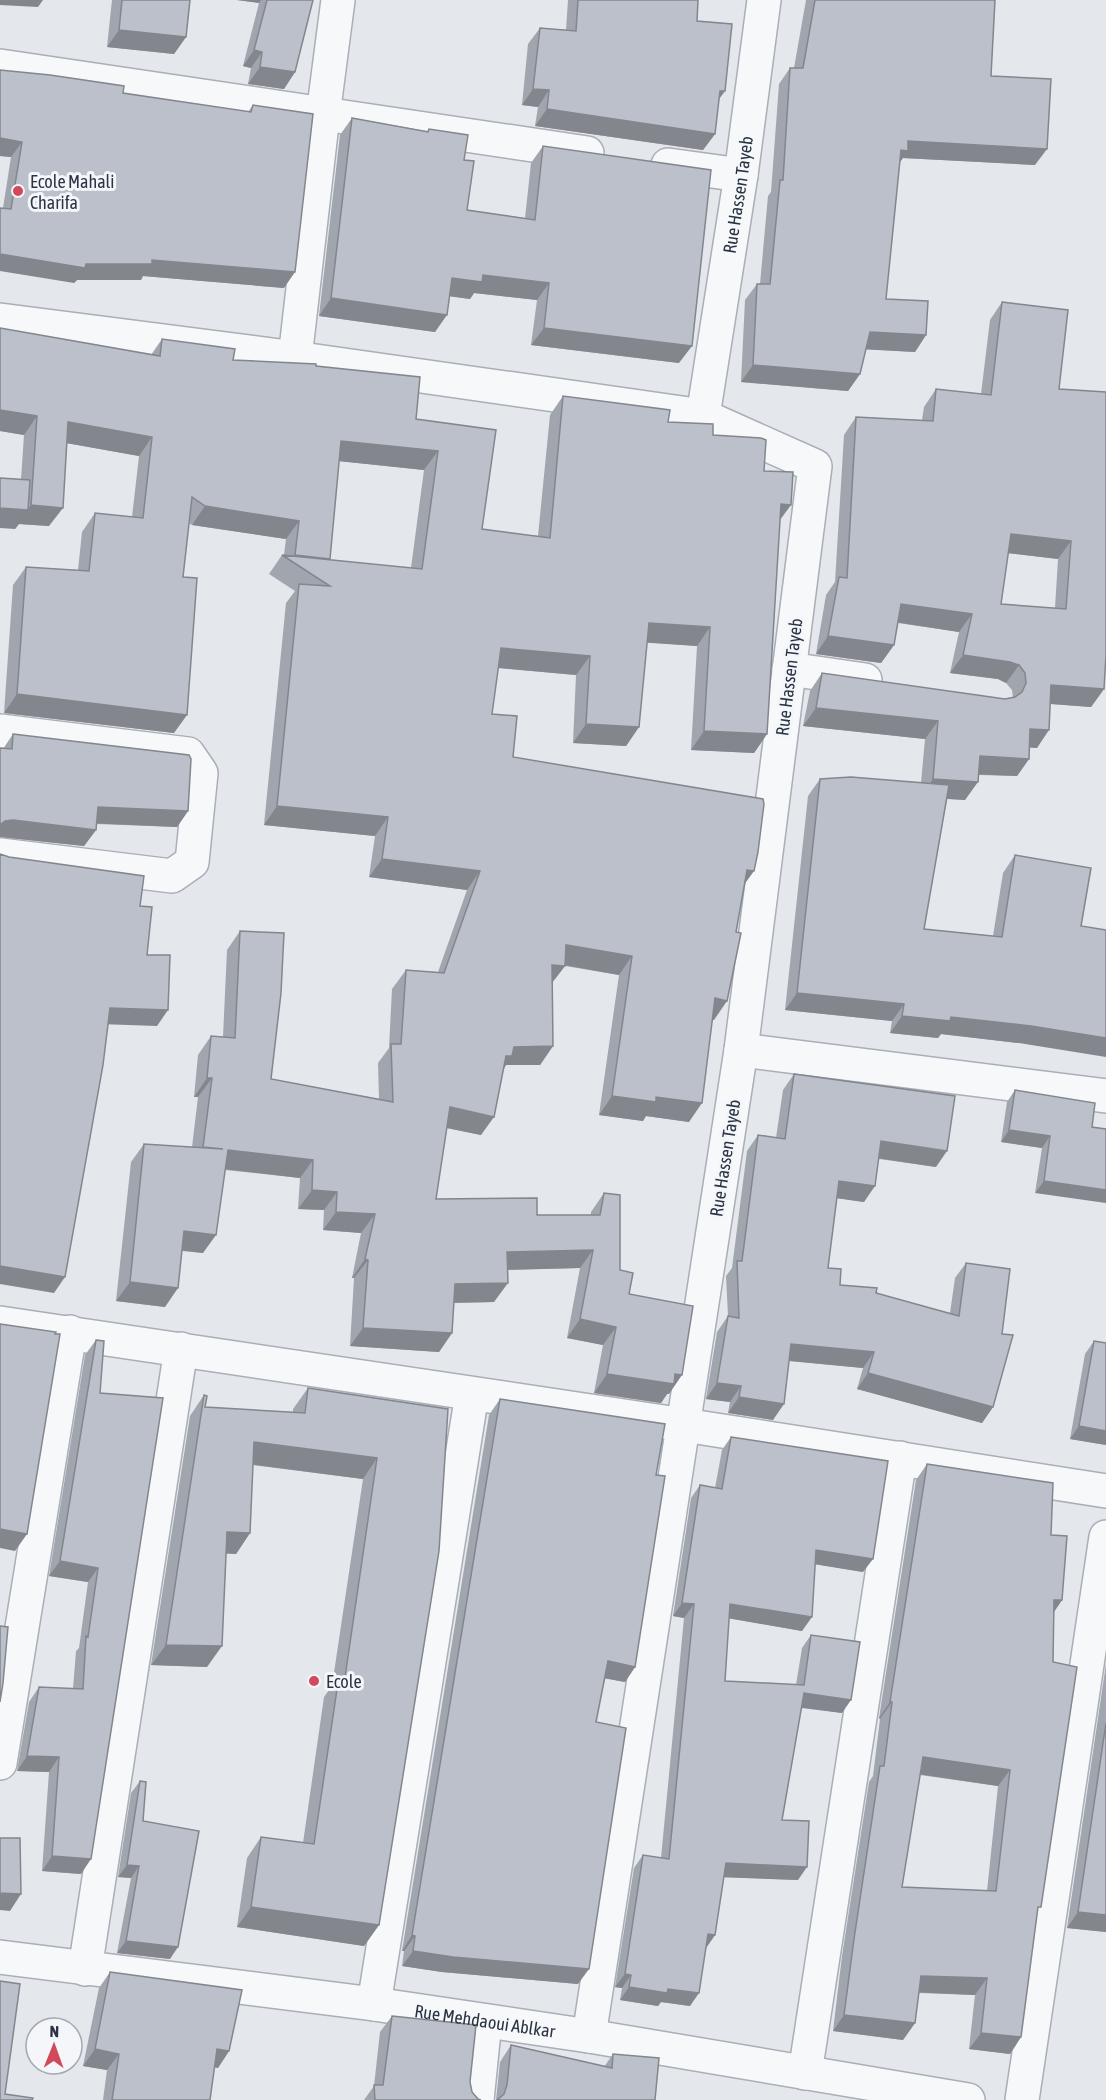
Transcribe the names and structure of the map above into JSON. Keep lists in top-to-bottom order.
{
  "streets": {
    "street": ["Rue Hassen Tayeb", "Rue Mehdaoui Ablkar"]
  },
  "crossings": [
    ["Rue Hassen Tayeb", "Rue Mehdaoui Ablkar"]
  ],
  "places": ["Ecole Mahali Charifa", "Ecole"],
  "north": "top"
}
